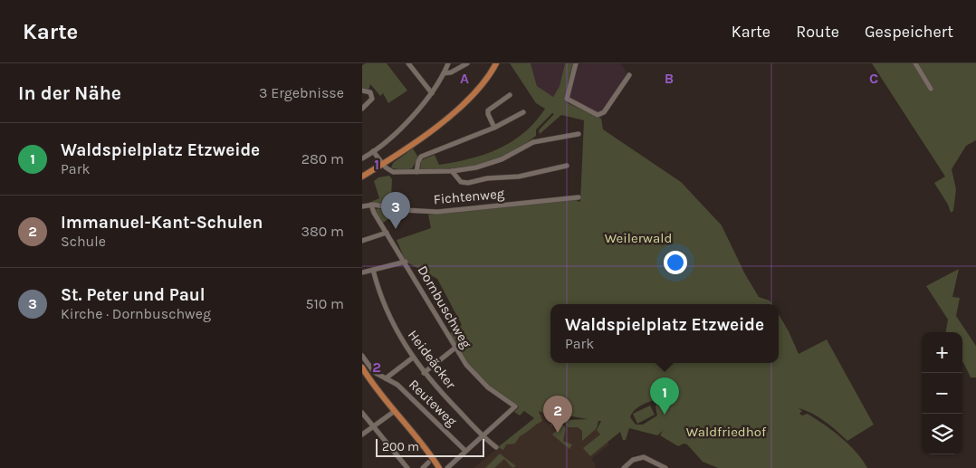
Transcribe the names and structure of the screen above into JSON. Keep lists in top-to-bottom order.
{
  "streets": {
    "street": [
      "Fichtenweg",
      "Dornbuschweg",
      "Heideäcker",
      "Reuteweg"
    ]
  },
  "crossings": [
    ["Fichtenweg", "Dornbuschweg"],
    ["Dornbuschweg", "Heideäcker"]
  ],
  "parks": ["Weilerwald", "Waldfriedhof"],
  "scale_bar": "200 m",
  "page": {
    "header": "Karte",
    "nav": ["Karte", "Route", "Gespeichert"],
    "heading": ["In der Nähe", "3 Ergebnisse"],
    "list": [
      {
        "mark": "1",
        "name": "Waldspielplatz Etzweide",
        "note": "Park",
        "value": "280 m"
      },
      {
        "mark": "2",
        "name": "Immanuel-Kant-Schulen",
        "note": "Schule",
        "value": "380 m"
      },
      {
        "mark": "3",
        "name": "St. Peter und Paul",
        "note": "Kirche · Dornbuschweg",
        "value": "510 m"
      }
    ],
    "pins": ["3", "1", "2"],
    "popup": ["Waldspielplatz Etzweide", "Park"],
    "map_buttons": ["+", "−"],
    "scale": "200 m"
  },
  "grid": {
    "columns": ["A", "B", "C"],
    "rows": ["1", "2"]
  }
}
